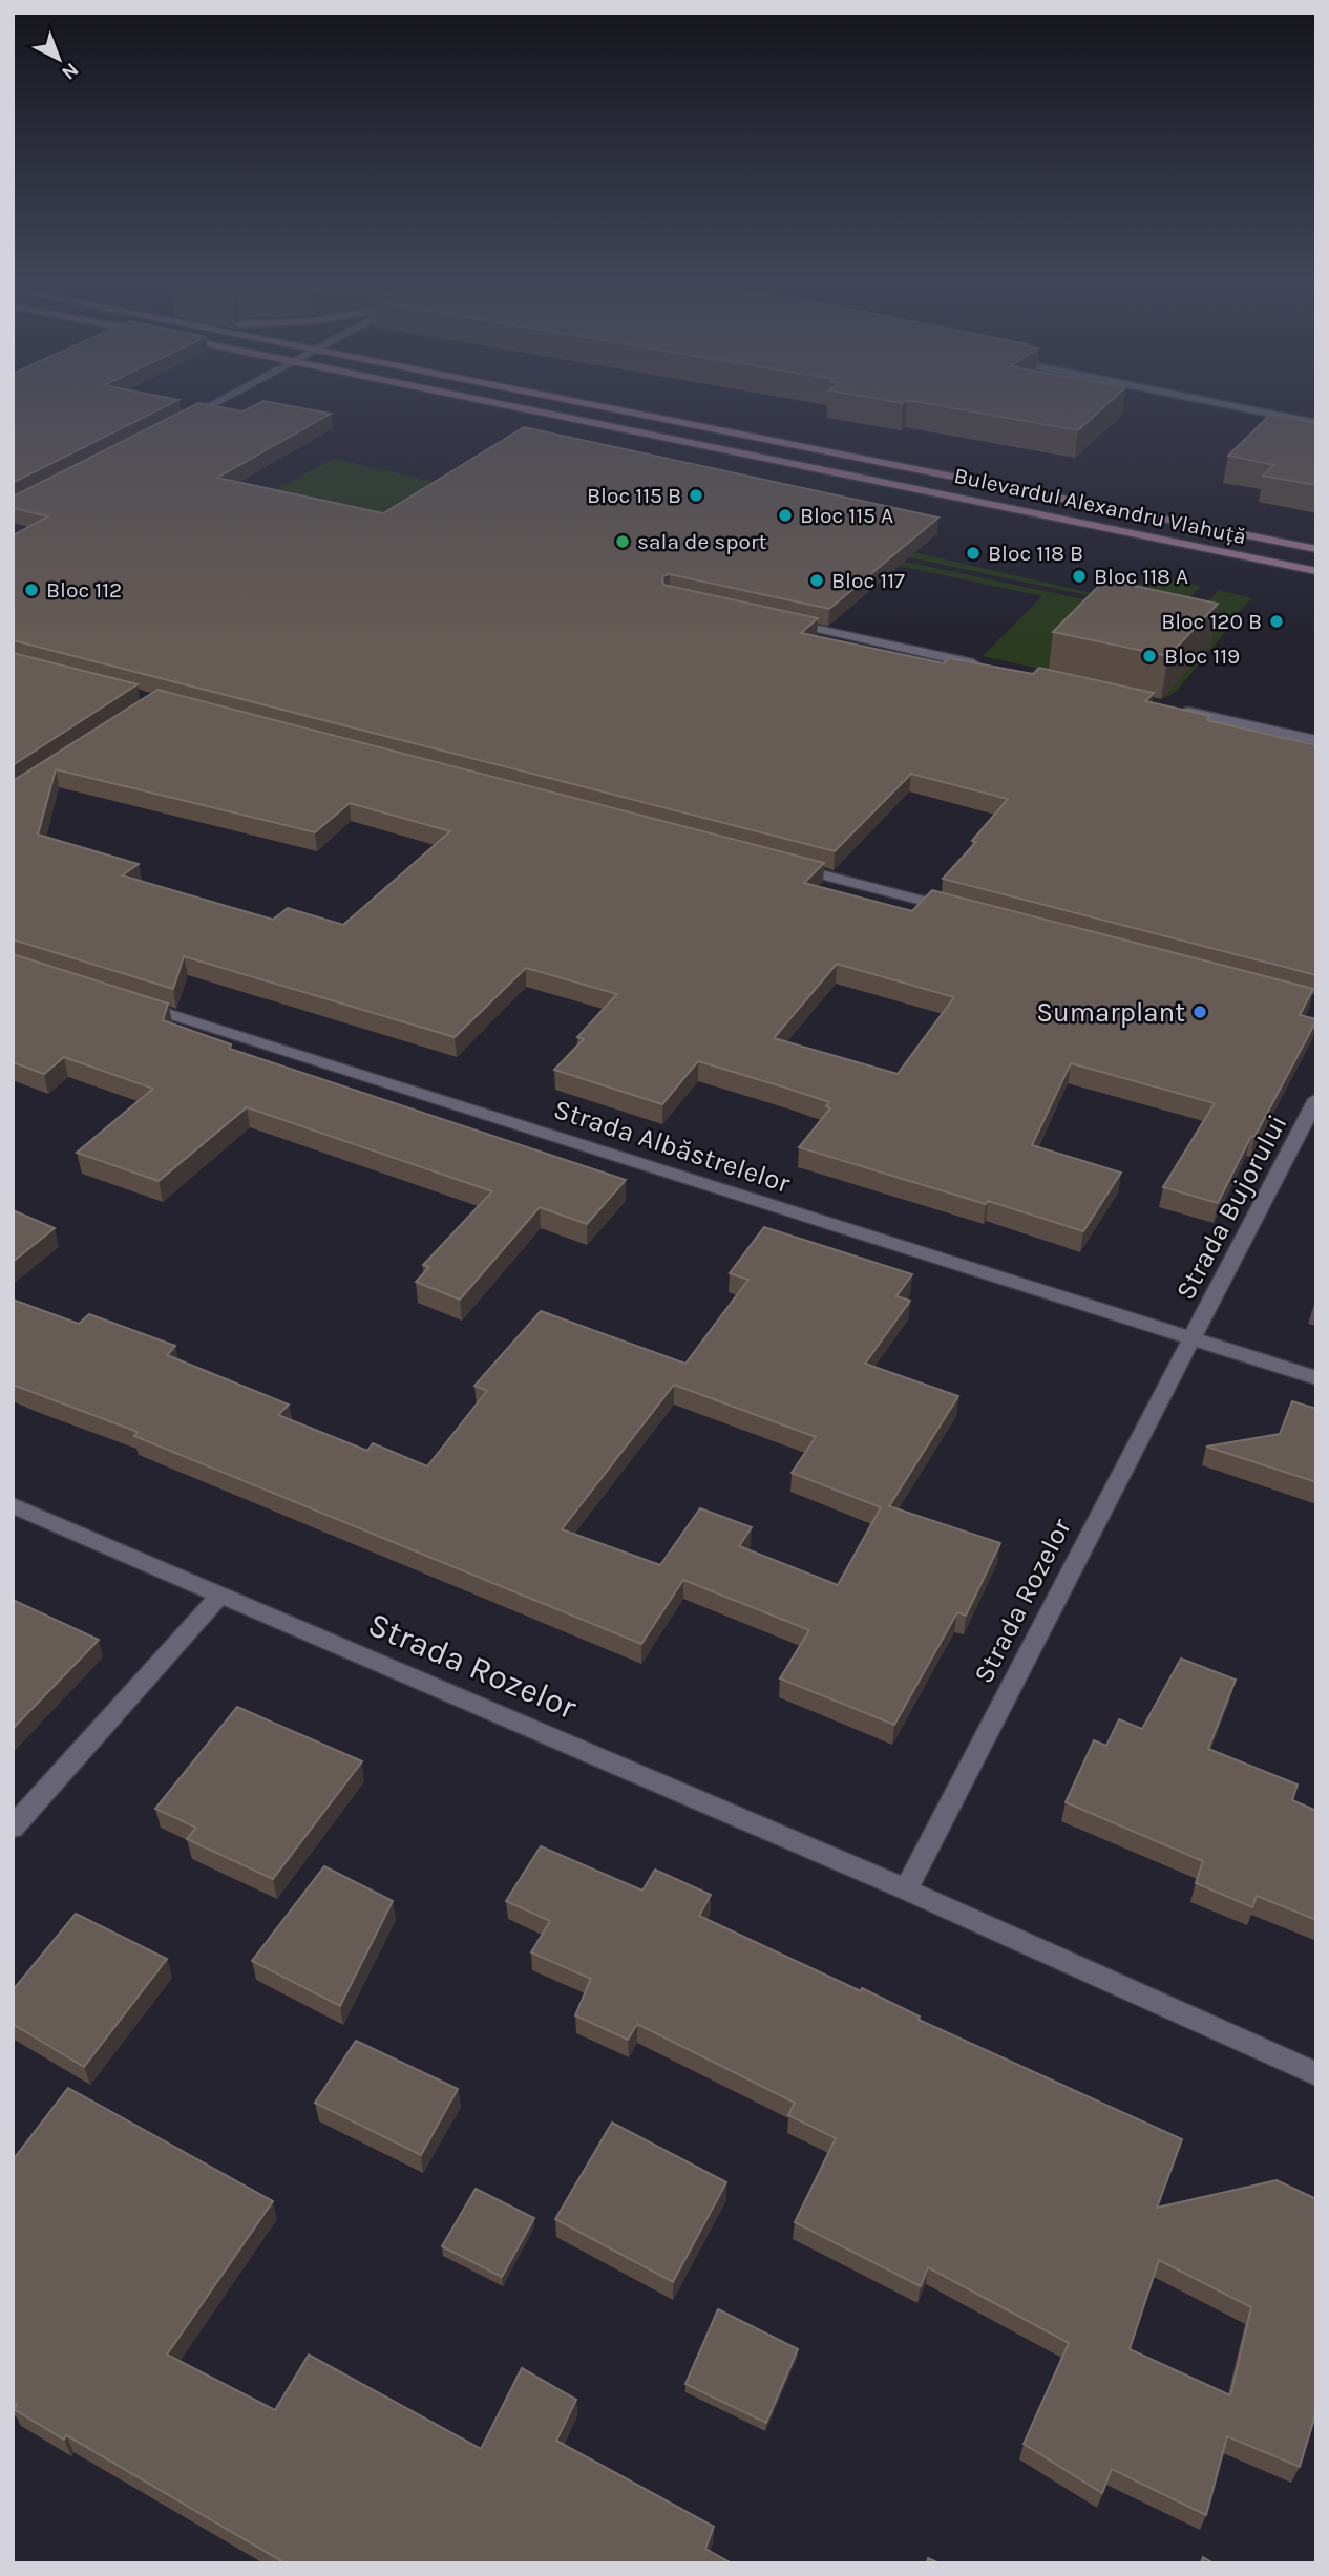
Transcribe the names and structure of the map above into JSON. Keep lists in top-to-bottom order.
{
  "streets": {
    "main road": ["Bulevardul Alexandru Vlahuță"],
    "street": ["Strada Albăstrelelor", "Strada Bujorului", "Strada Rozelor"]
  },
  "crossings": [
    ["Strada Albăstrelelor", "Strada Bujorului"],
    ["Strada Albăstrelelor", "Strada Rozelor"],
    ["Strada Bujorului", "Strada Rozelor"]
  ],
  "places": [
    "Bloc 115 B",
    "Bloc 115 A",
    "sala de sport",
    "Bloc 118 B",
    "Bloc 118 A",
    "Bloc 117",
    "Bloc 112",
    "Bloc 120 B",
    "Bloc 119",
    "Sumarplant"
  ],
  "north": "bottom right"
}
